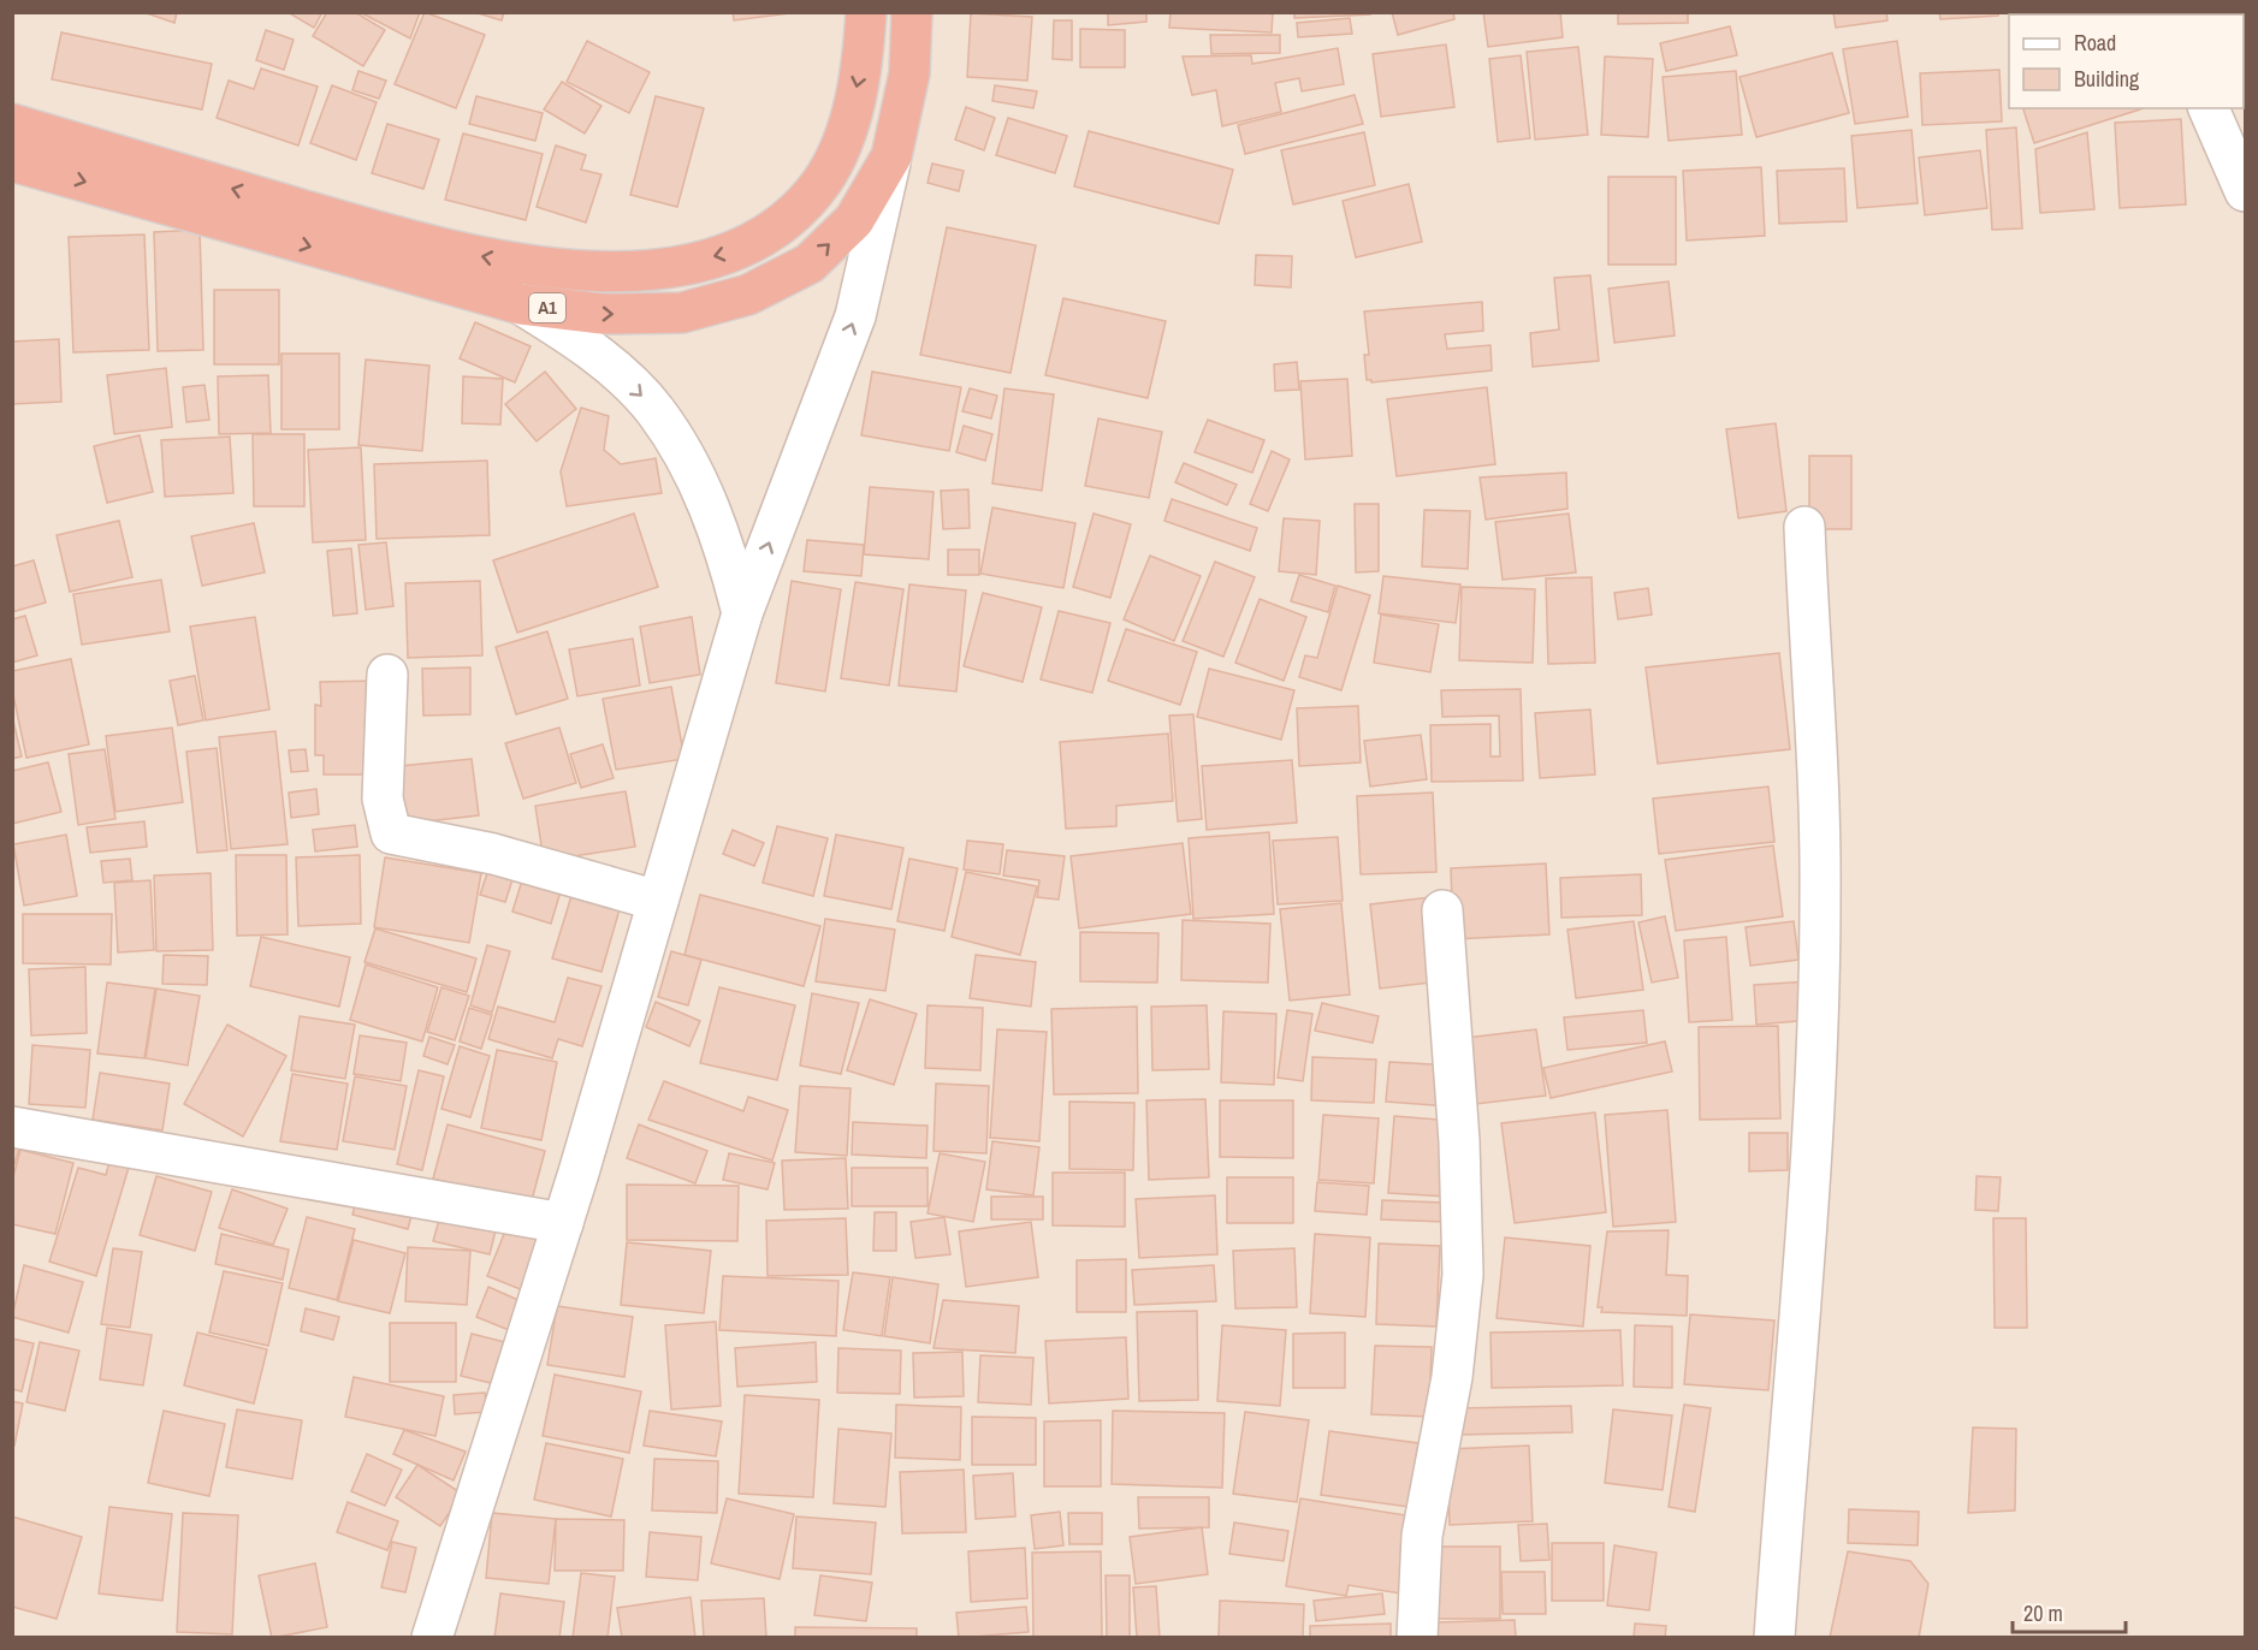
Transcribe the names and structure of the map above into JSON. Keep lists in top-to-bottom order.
{
  "streets": {
    "highway": ["A1"]
  },
  "legend": ["Road", "Building"],
  "scale_bar": "20 m"
}
